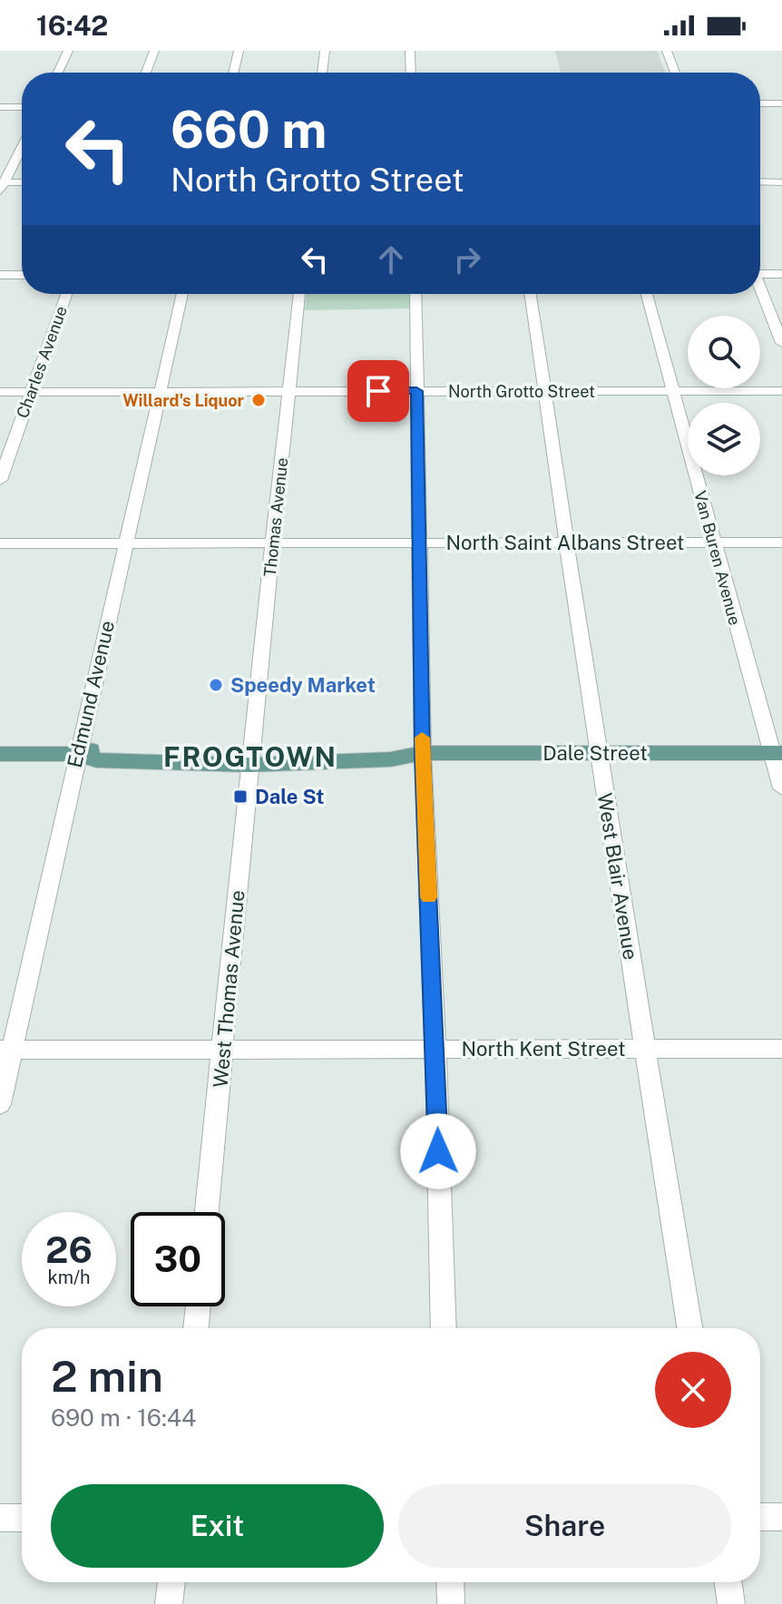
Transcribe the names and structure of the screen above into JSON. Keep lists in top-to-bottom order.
{
  "streets": {
    "main road": ["Dale Street"],
    "street": [
      "Charles Avenue",
      "North Grotto Street",
      "Thomas Avenue",
      "North Saint Albans Street",
      "Van Buren Avenue",
      "Edmund Avenue",
      "West Blair Avenue",
      "West Thomas Avenue",
      "North Kent Street"
    ]
  },
  "crossings": [
    ["Charles Avenue", "North Grotto Street"],
    ["North Grotto Street", "Thomas Avenue"],
    ["North Grotto Street", "Van Buren Avenue"],
    ["North Grotto Street", "Edmund Avenue"],
    ["North Grotto Street", "West Blair Avenue"],
    ["Thomas Avenue", "North Saint Albans Street"],
    ["Thomas Avenue", "Dale Street"],
    ["Thomas Avenue", "West Thomas Avenue"],
    ["North Saint Albans Street", "Van Buren Avenue"],
    ["North Saint Albans Street", "Edmund Avenue"],
    ["North Saint Albans Street", "West Blair Avenue"],
    ["Van Buren Avenue", "Dale Street"],
    ["Edmund Avenue", "Dale Street"],
    ["Edmund Avenue", "North Kent Street"],
    ["Dale Street", "West Blair Avenue"],
    ["Dale Street", "West Thomas Avenue"],
    ["West Blair Avenue", "North Kent Street"],
    ["West Thomas Avenue", "North Kent Street"]
  ],
  "districts": ["FROGTOWN"],
  "places": {
    "other": ["Willard's Liquor", "Speedy Market"],
    "transit": ["Dale St"]
  },
  "page": {
    "status": "16:42",
    "turn": ["660 m", "North Grotto Street"],
    "speed": "26 km/h",
    "limit": "30",
    "heading": ["2 min", "690 m · 16:44"],
    "buttons": ["Exit", "Share"]
  }
}
